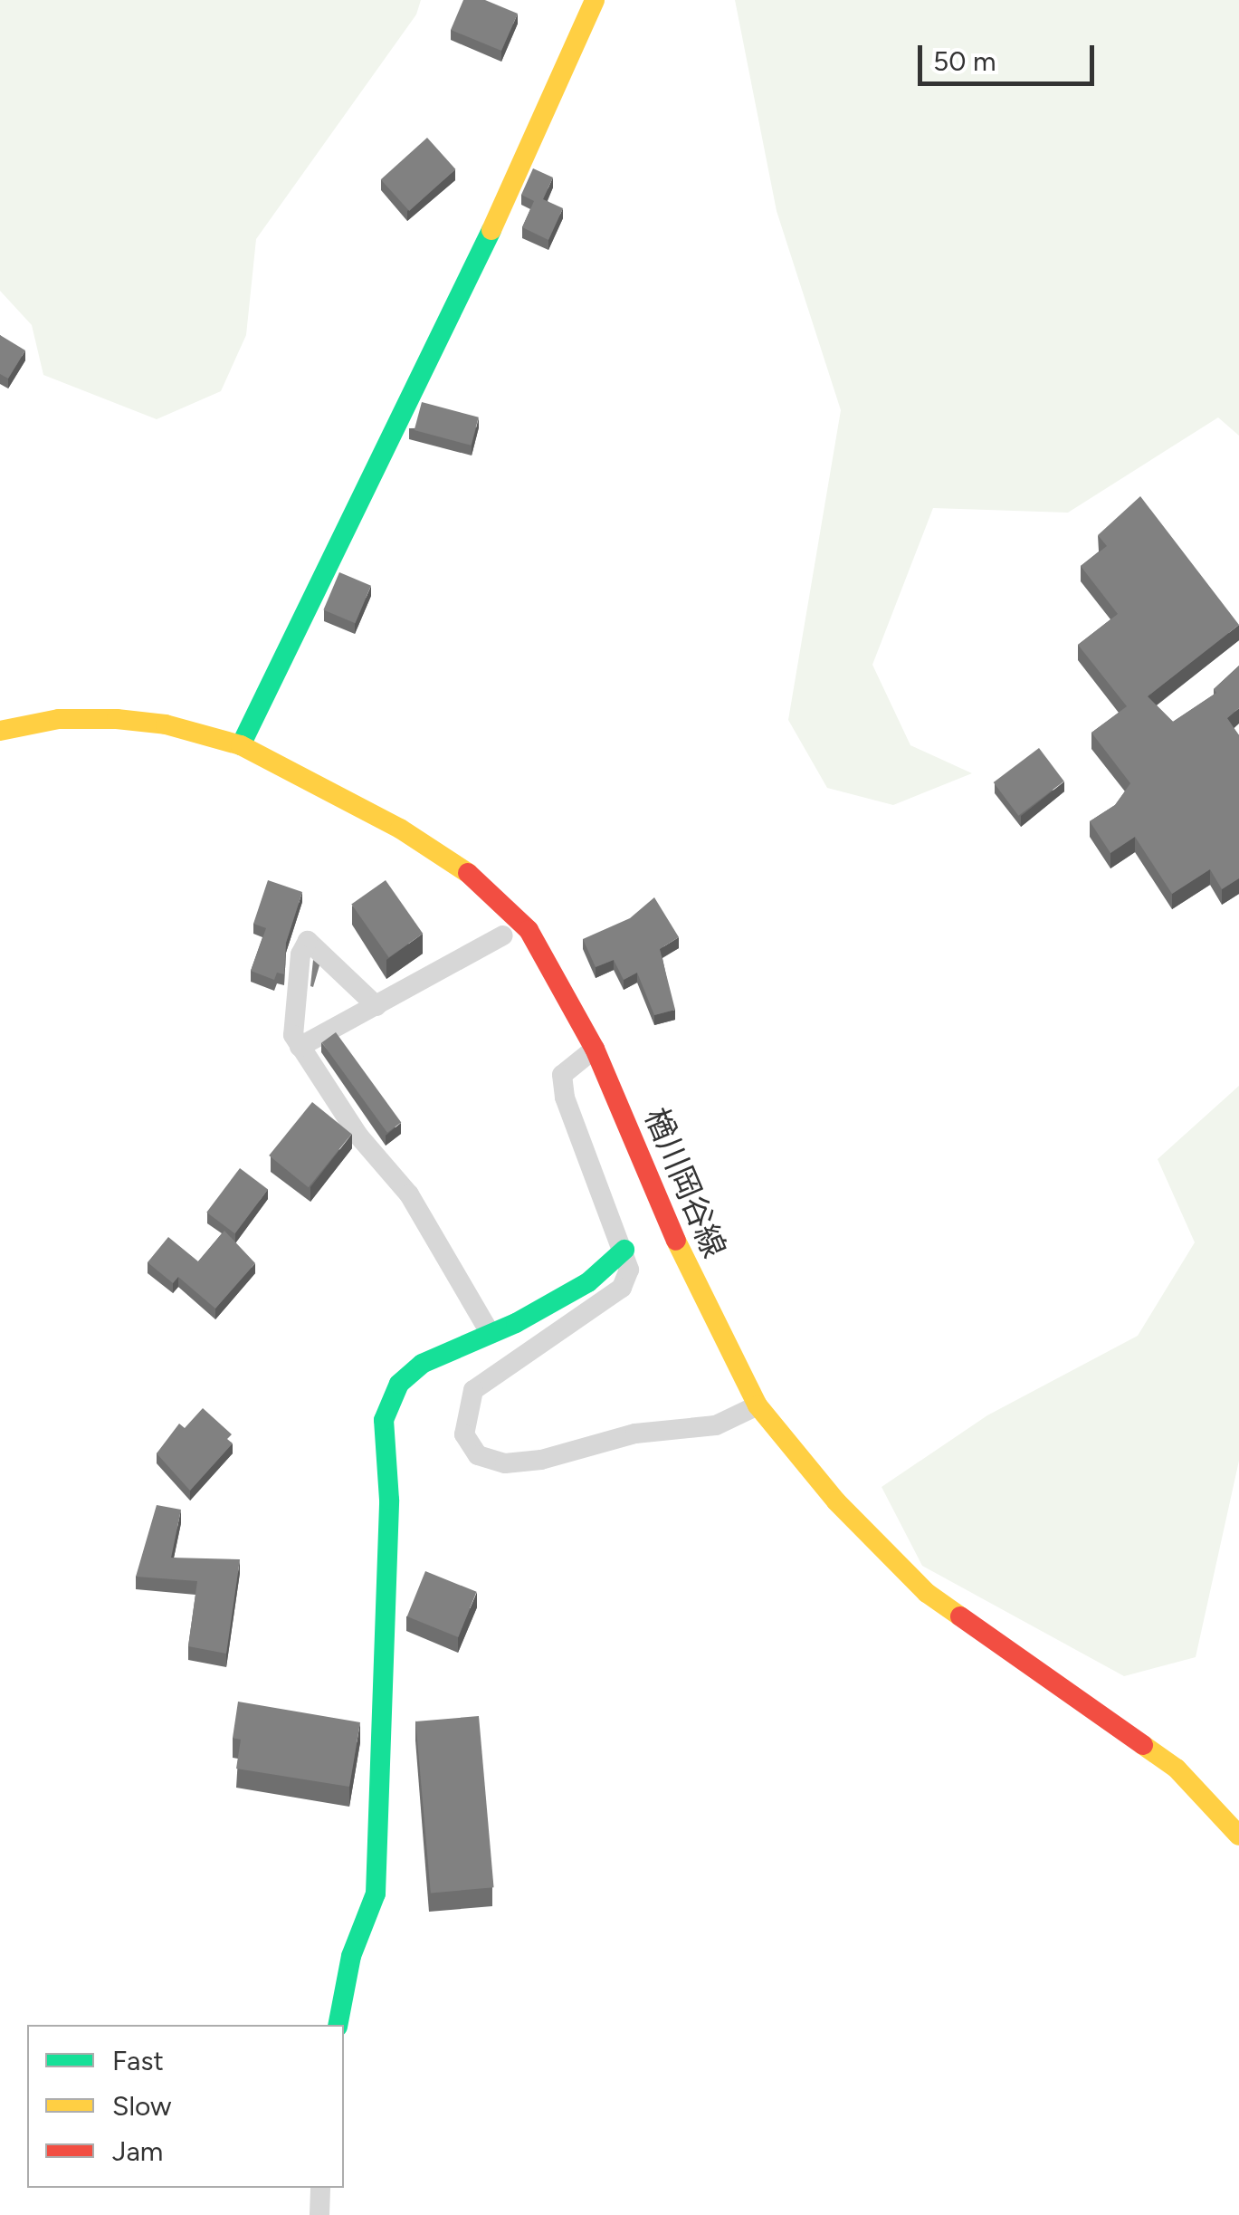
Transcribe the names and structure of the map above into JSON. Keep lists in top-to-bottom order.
{
  "streets": {
    "main road": ["楢川岡谷線"]
  },
  "legend": ["Fast", "Slow", "Jam"],
  "scale_bar": "50 m"
}
